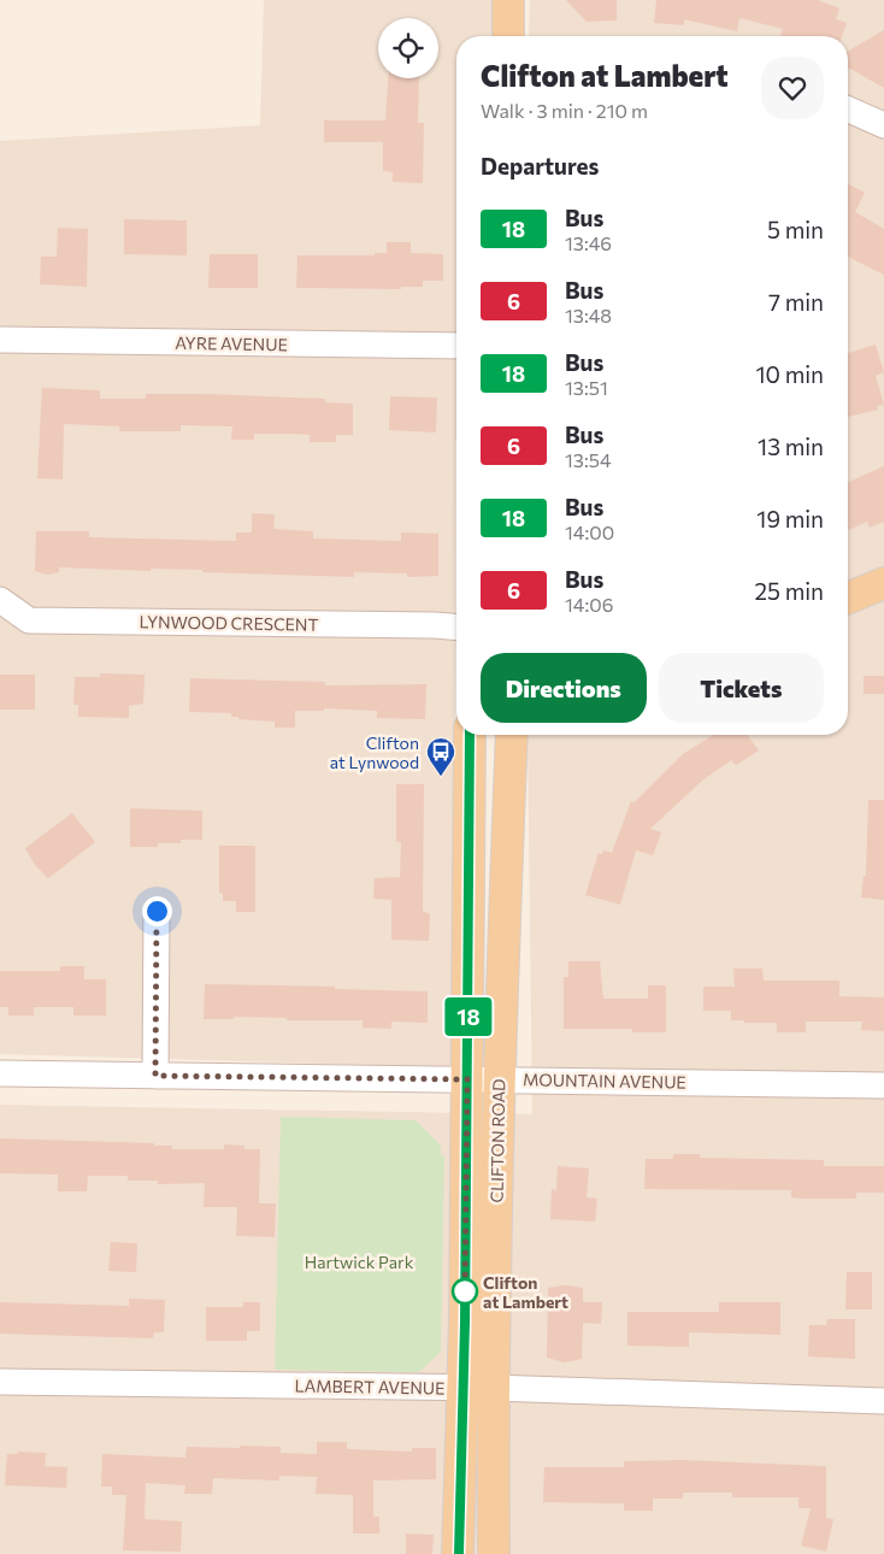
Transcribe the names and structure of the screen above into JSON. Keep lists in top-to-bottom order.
{
  "streets": {
    "main road": ["CLIFTON ROAD"],
    "street": [
      "AYRE AVENUE",
      "LYNWOOD CRESCENT",
      "MOUNTAIN AVENUE",
      "LAMBERT AVENUE"
    ]
  },
  "crossings": [
    ["MOUNTAIN AVENUE", "CLIFTON ROAD"],
    ["CLIFTON ROAD", "LAMBERT AVENUE"]
  ],
  "parks": ["Hartwick Park"],
  "places": {
    "bus stop": ["Clifton at Lynwood"],
    "other": ["Clifton at Lambert"]
  },
  "lines": ["bus line 18"],
  "page": {
    "on_map": "18",
    "heading": [
      ["Clifton at Lambert", "Walk · 3 min · 210 m"],
      "Departures"
    ],
    "list": [
      {
        "mark": "18",
        "name": "Bus",
        "note": "13:46",
        "value": "5 min"
      },
      {
        "mark": "6",
        "name": "Bus",
        "note": "13:48",
        "value": "7 min"
      },
      {
        "mark": "18",
        "name": "Bus",
        "note": "13:51",
        "value": "10 min"
      },
      {
        "mark": "6",
        "name": "Bus",
        "note": "13:54",
        "value": "13 min"
      },
      {
        "mark": "18",
        "name": "Bus",
        "note": "14:00",
        "value": "19 min"
      },
      {
        "mark": "6",
        "name": "Bus",
        "note": "14:06",
        "value": "25 min"
      }
    ],
    "buttons": ["Directions", "Tickets"]
  }
}
